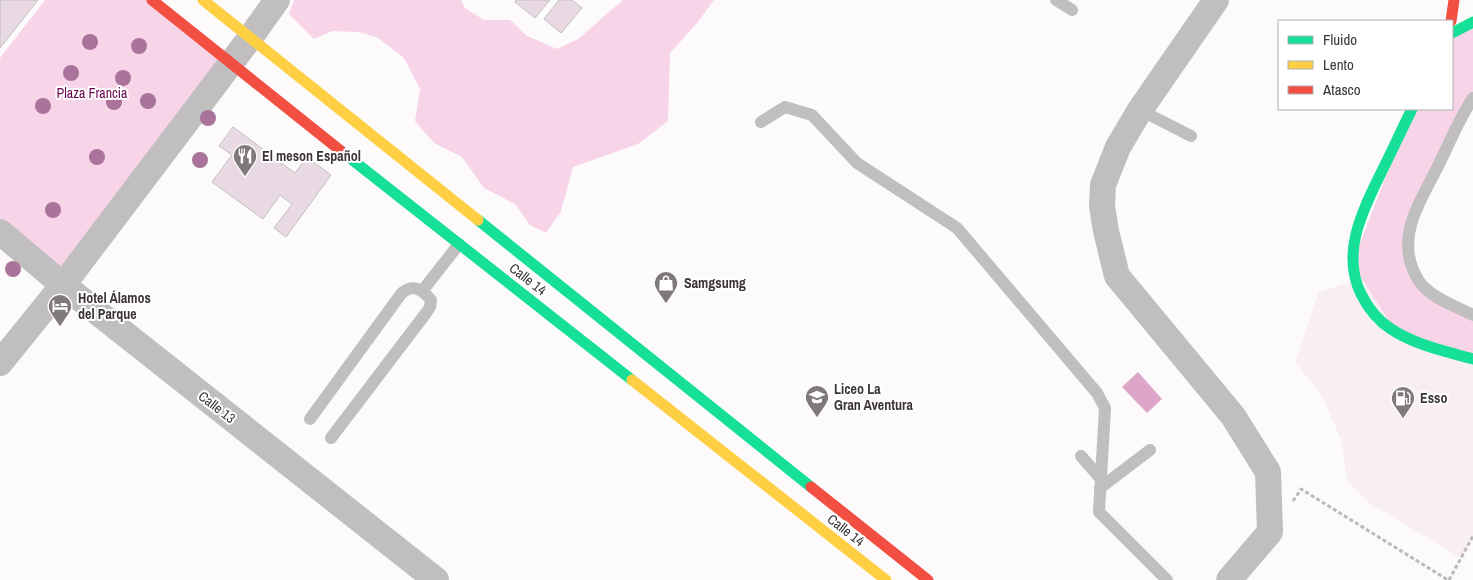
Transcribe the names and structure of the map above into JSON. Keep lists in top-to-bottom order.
{
  "streets": {
    "main road": ["Calle 14"],
    "street": ["Calle 13"]
  },
  "parks": ["Plaza Francia"],
  "places": {
    "restaurant": ["El meson Español"],
    "shop": ["Samgsumg"],
    "hotel": ["Hotel Álamos del Parque"],
    "school or university": ["Liceo La Gran Aventura"],
    "fuel station": ["Esso"]
  },
  "legend": ["Fluido", "Lento", "Atasco"]
}
